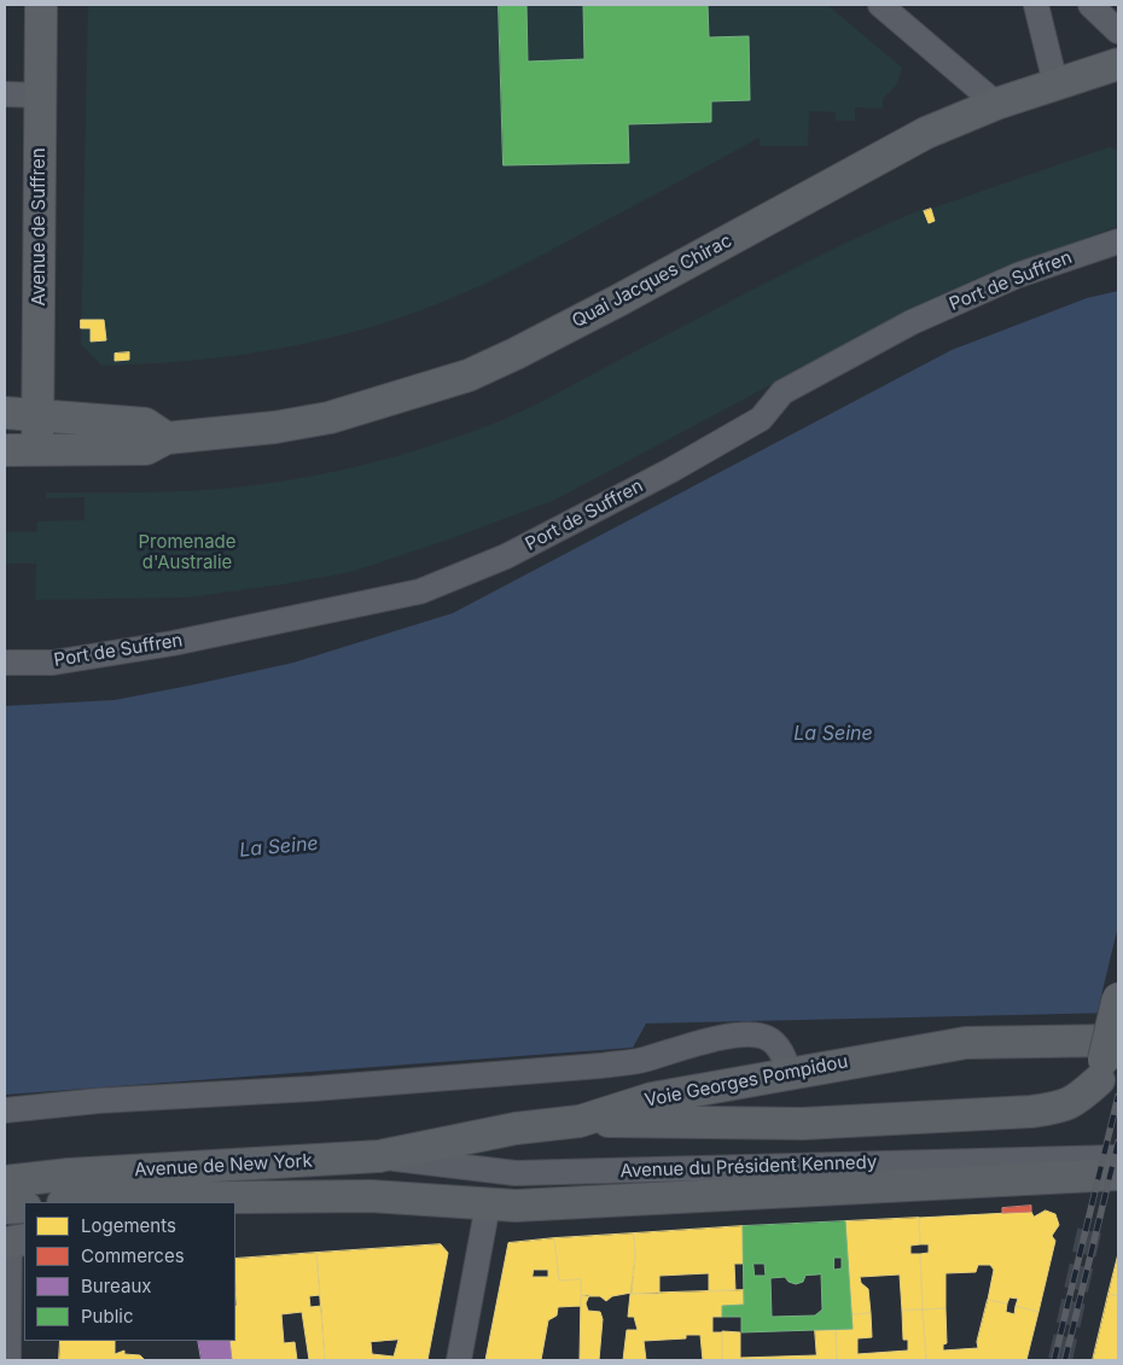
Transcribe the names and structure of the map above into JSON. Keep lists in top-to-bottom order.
{
  "streets": {
    "main road": [
      "Avenue de Suffren",
      "Quai Jacques Chirac",
      "Voie Georges Pompidou",
      "Avenue de New York",
      "Avenue du Président Kennedy"
    ],
    "street": ["Port de Suffren"]
  },
  "crossings": [
    ["Avenue de Suffren", "Quai Jacques Chirac"],
    ["Voie Georges Pompidou", "Avenue de New York"],
    ["Voie Georges Pompidou", "Avenue du Président Kennedy"],
    ["Avenue de New York", "Avenue du Président Kennedy"]
  ],
  "water": ["La Seine"],
  "parks": ["Promenade d'Australie"],
  "legend": [
    "Logements",
    "Commerces",
    "Bureaux",
    "Public"
  ]
}
